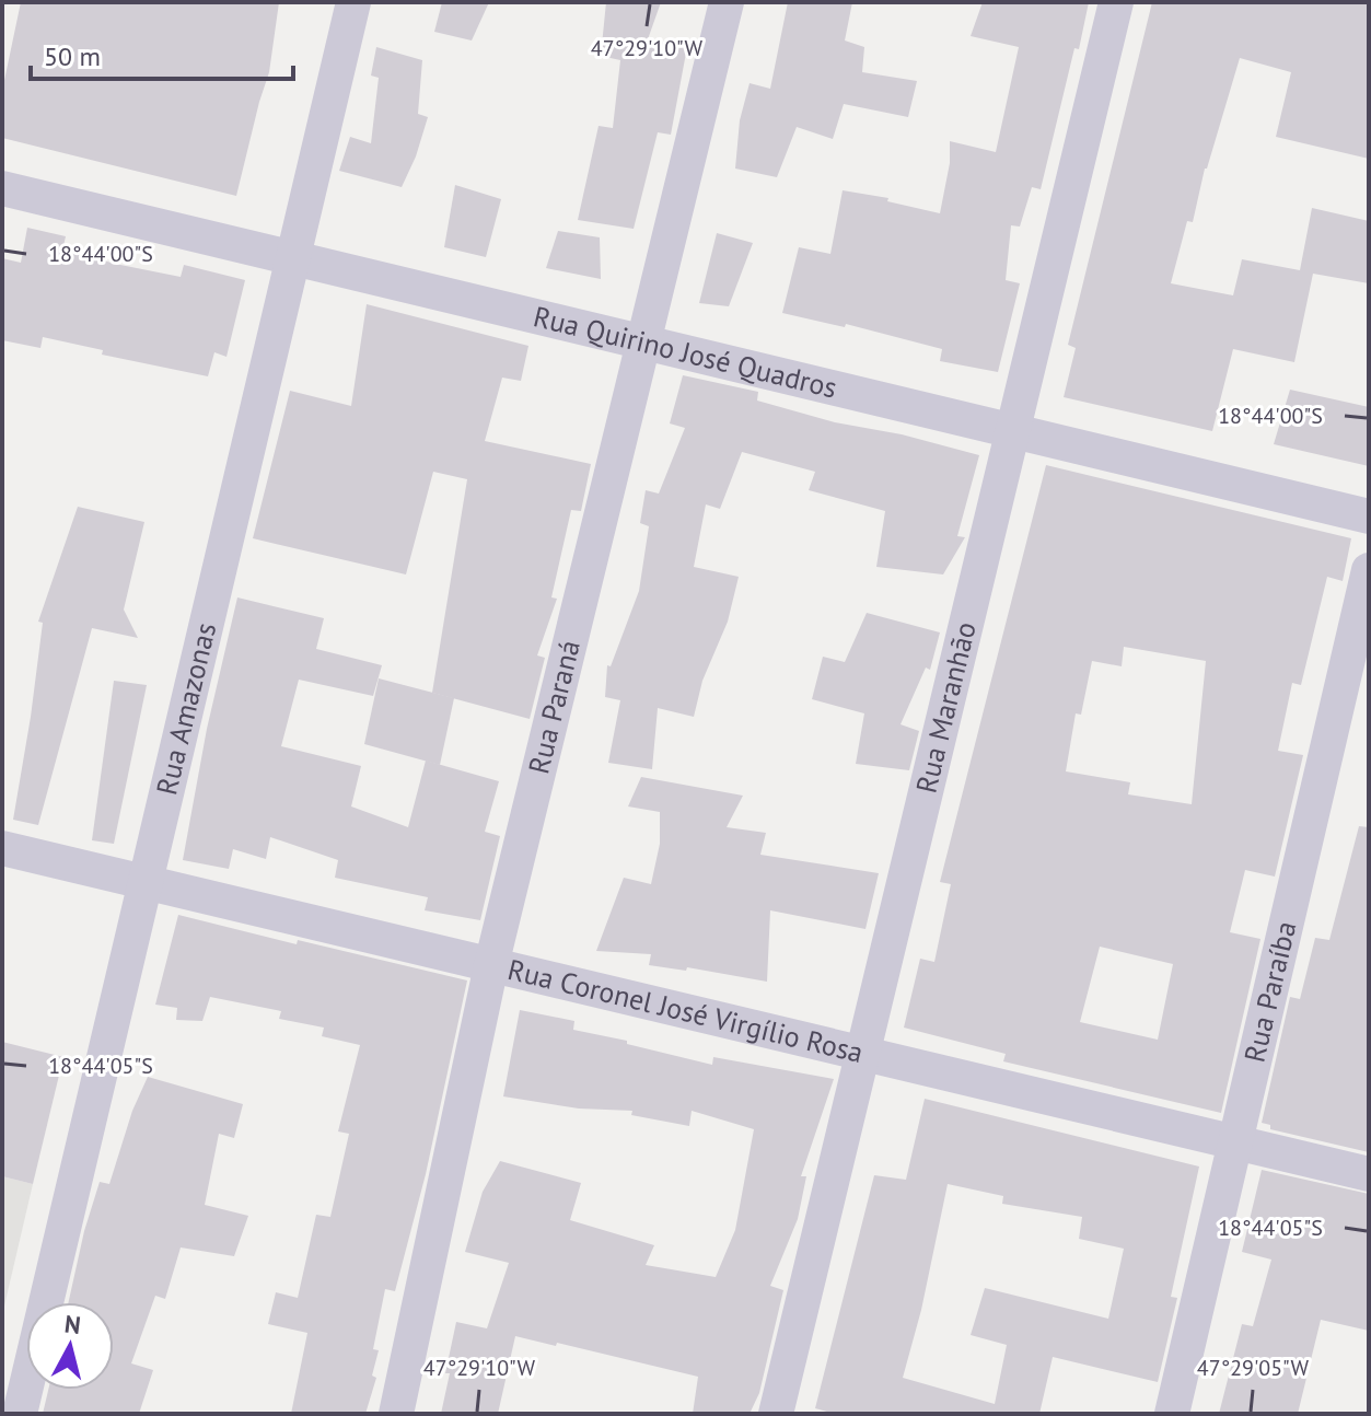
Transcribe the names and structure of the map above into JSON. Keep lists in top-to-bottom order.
{
  "streets": {
    "street": [
      "Rua Quirino José Quadros",
      "Rua Paraná",
      "Rua Amazonas",
      "Rua Maranhão",
      "Rua Paraíba",
      "Rua Coronel José Virgílio Rosa"
    ]
  },
  "crossings": [
    ["Rua Quirino José Quadros", "Rua Paraná"],
    ["Rua Quirino José Quadros", "Rua Amazonas"],
    ["Rua Quirino José Quadros", "Rua Maranhão"],
    ["Rua Paraná", "Rua Coronel José Virgílio Rosa"],
    ["Rua Amazonas", "Rua Coronel José Virgílio Rosa"],
    ["Rua Maranhão", "Rua Coronel José Virgílio Rosa"],
    ["Rua Paraíba", "Rua Coronel José Virgílio Rosa"]
  ],
  "scale_bar": "50 m",
  "north": "top",
  "coordinates": [
    "47°29'10\"W",
    "18°44'00\"S",
    "18°44'05\"S",
    "47°29'05\"W"
  ]
}
